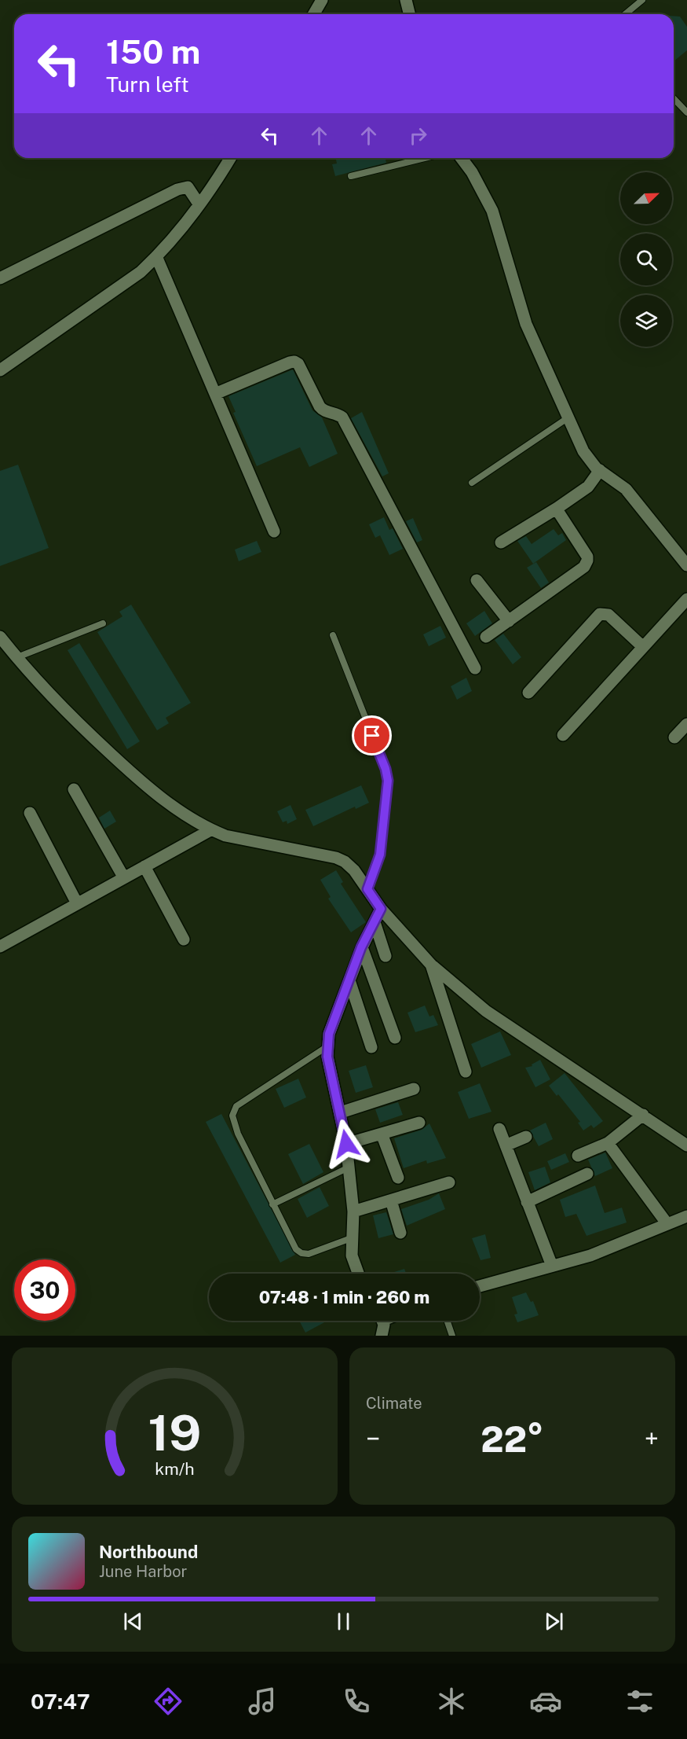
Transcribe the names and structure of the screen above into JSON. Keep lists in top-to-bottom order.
{
  "north": "top right",
  "page": {
    "turn": ["150 m", "Turn left"],
    "limit": "30",
    "trip": "07:48 · 1 min · 260 m",
    "tile": "Climate",
    "heat": ["−", "22°", "+"],
    "song": ["Northbound", "June Harbor"],
    "tabs": "07:47",
    "gauge": ["19", "km/h"]
  }
}
